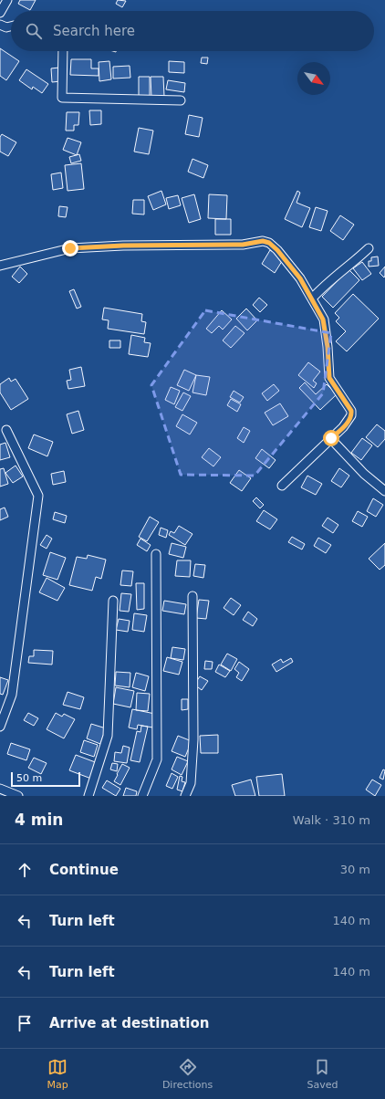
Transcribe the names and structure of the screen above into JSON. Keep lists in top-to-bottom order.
{
  "scale_bar": "50 m",
  "north": "bottom right",
  "page": {
    "search": "Search here",
    "scale": "50 m",
    "heading": ["4 min", "Walk · 310 m"],
    "list": [
      ["Continue", "30 m"],
      ["Turn left", "140 m"],
      ["Turn left", "140 m"],
      "Arrive at destination"
    ],
    "nav": ["Map", "Directions", "Saved"]
  }
}
